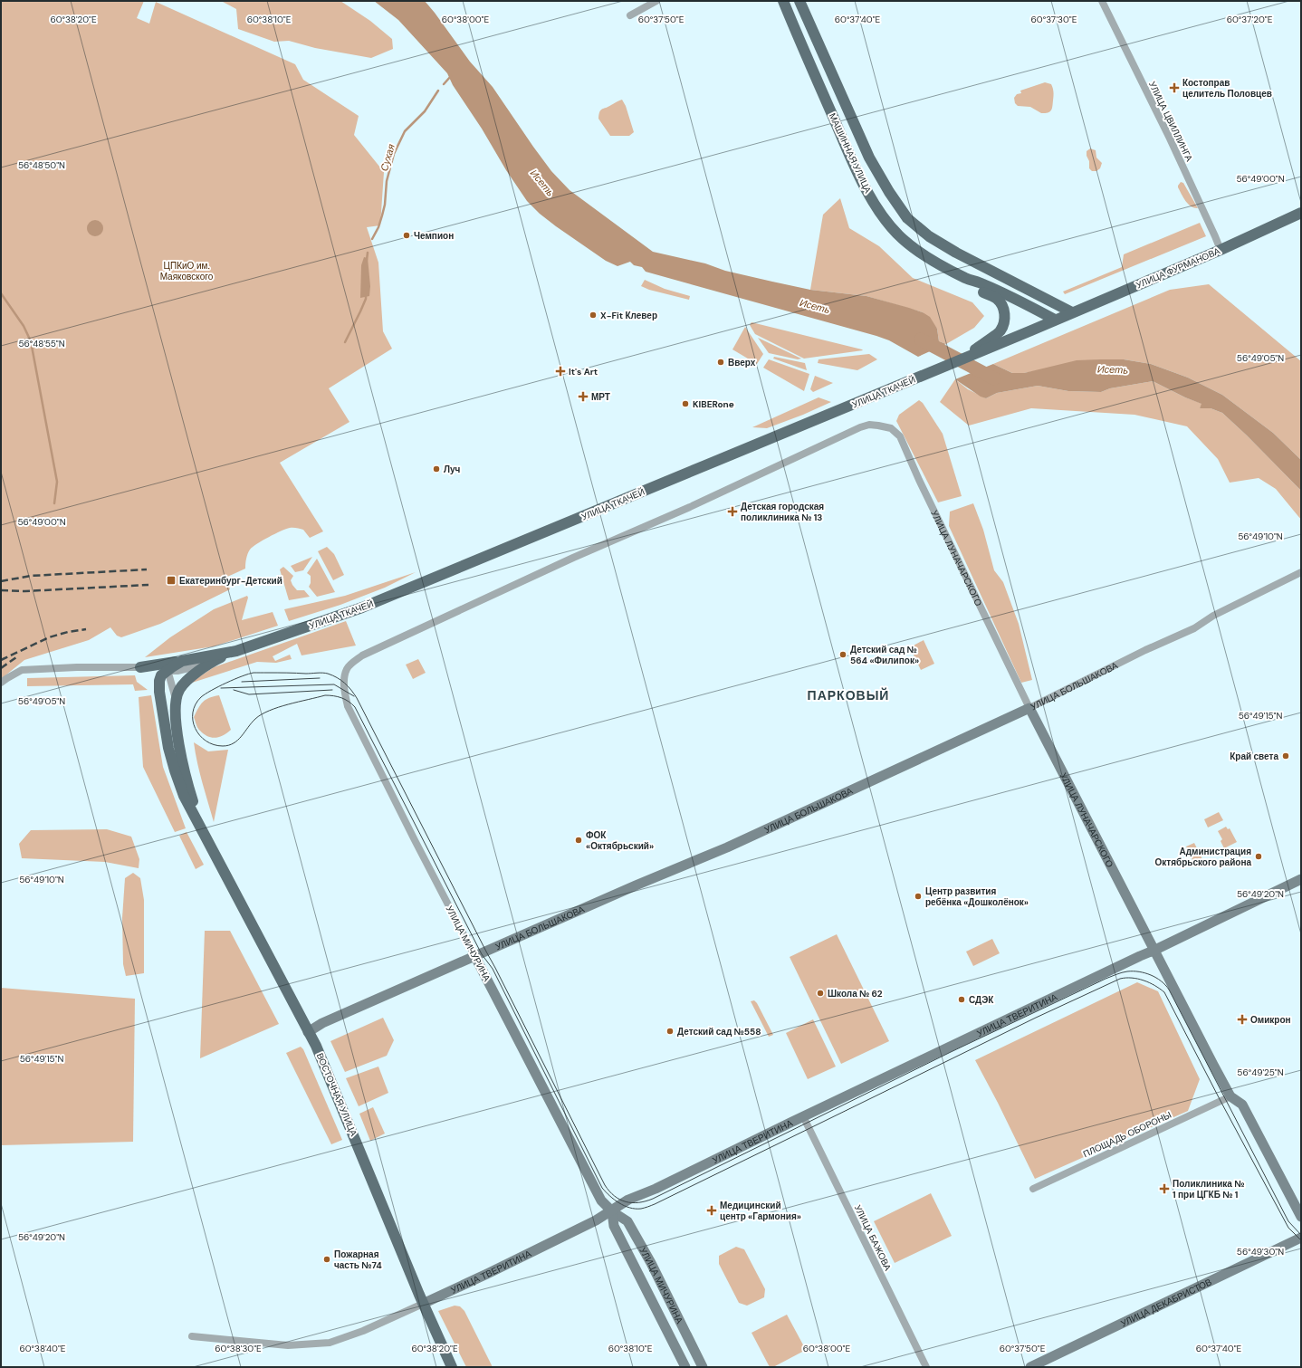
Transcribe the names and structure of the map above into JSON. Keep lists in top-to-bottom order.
{
  "streets": {
    "main road": [
      "МАШИННАЯ УЛИЦА",
      "УЛИЦА ФУРМАНОВА",
      "УЛИЦА ТКАЧЕЙ",
      "ВОСТОЧНАЯ УЛИЦА"
    ],
    "street": [
      "УЛИЦА ЦВИЛЛИНГА",
      "УЛИЦА ЛУНАЧАРСКОГО",
      "УЛИЦА БОЛЬШАКОВА",
      "УЛИЦА МИЧУРИНА",
      "УЛИЦА ТВЕРИТИНА",
      "ПЛОЩАДЬ ОБОРОНЫ",
      "УЛИЦА БАЖОВА",
      "УЛИЦА ДЕКАБРИСТОВ"
    ]
  },
  "crossings": [
    ["УЛИЦА ЦВИЛЛИНГА", "УЛИЦА ФУРМАНОВА"],
    ["МАШИННАЯ УЛИЦА", "УЛИЦА ФУРМАНОВА"],
    ["УЛИЦА ТКАЧЕЙ", "ВОСТОЧНАЯ УЛИЦА"],
    ["УЛИЦА ЛУНАЧАРСКОГО", "УЛИЦА БОЛЬШАКОВА"],
    ["УЛИЦА ЛУНАЧАРСКОГО", "УЛИЦА МИЧУРИНА"],
    ["УЛИЦА ЛУНАЧАРСКОГО", "УЛИЦА ТВЕРИТИНА"],
    ["УЛИЦА ЛУНАЧАРСКОГО", "ПЛОЩАДЬ ОБОРОНЫ"],
    ["УЛИЦА БОЛЬШАКОВА", "УЛИЦА МИЧУРИНА"],
    ["УЛИЦА БОЛЬШАКОВА", "ВОСТОЧНАЯ УЛИЦА"],
    ["УЛИЦА МИЧУРИНА", "УЛИЦА ТВЕРИТИНА"],
    ["УЛИЦА ТВЕРИТИНА", "ВОСТОЧНАЯ УЛИЦА"],
    ["УЛИЦА ТВЕРИТИНА", "УЛИЦА БАЖОВА"]
  ],
  "districts": ["ПАРКОВЫЙ"],
  "water": ["Сухая", "Исеть"],
  "parks": ["ЦПКиО им. Маяковского"],
  "places": {
    "health": [
      "Костоправ целитель Половцев",
      "It's Art",
      "МРТ",
      "Детская городская поликлиника № 13",
      "Омикрон",
      "Поликлиника № 1 при ЦГКБ № 1",
      "Медицинский центр «Гармония»"
    ],
    "other": [
      "Чемпион",
      "X-Fit Клевер",
      "Вверх",
      "KIBERone",
      "Луч",
      "Детский сад № 564 «Филипок»",
      "Край света",
      "ФОК «Октябрьский»",
      "Администрация Октябрьского района",
      "Центр развития ребёнка «Дошколёнок»",
      "Школа № 62",
      "СДЭК",
      "Детский сад №558",
      "Пожарная часть №74"
    ],
    "transit": ["Екатеринбург-Детский"]
  },
  "coordinates": [
    "60°38'20\"E",
    "60°38'10\"E",
    "60°38'00\"E",
    "60°37'50\"E",
    "60°37'40\"E",
    "60°37'30\"E",
    "60°37'20\"E",
    "56°48'50\"N",
    "56°49'00\"N",
    "56°48'55\"N",
    "56°49'05\"N",
    "56°49'10\"N",
    "56°49'15\"N",
    "56°49'20\"N",
    "56°49'25\"N",
    "56°49'30\"N",
    "60°38'40\"E",
    "60°38'30\"E"
  ]
}
